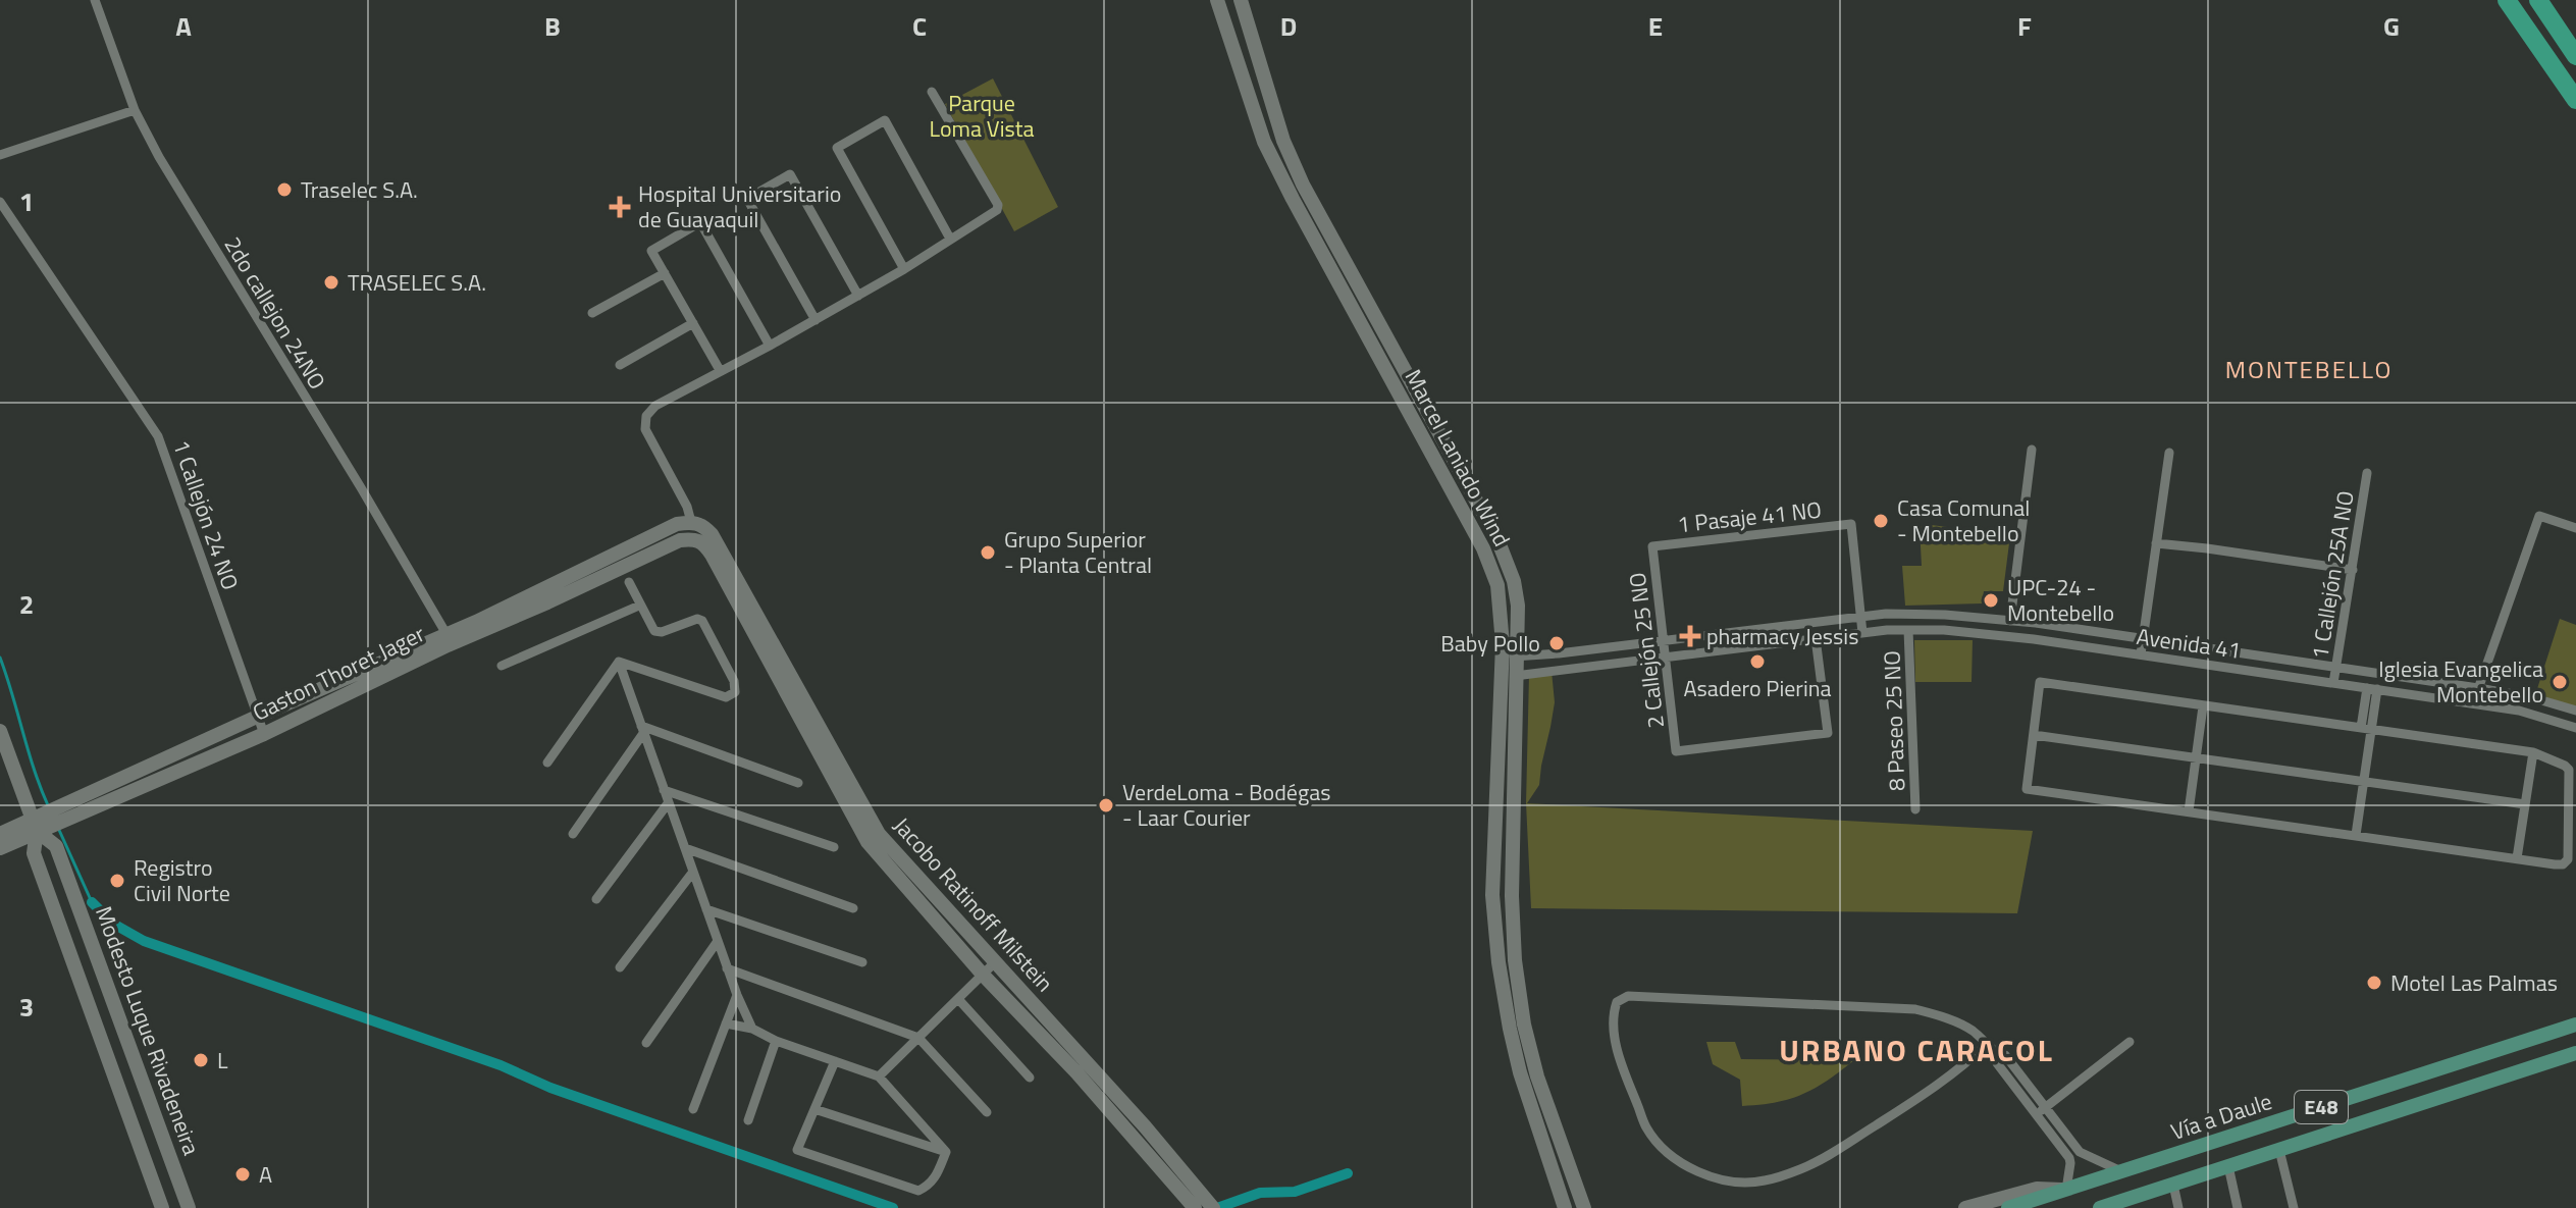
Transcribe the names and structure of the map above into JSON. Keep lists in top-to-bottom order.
{
  "streets": {
    "main road": ["E48", "Vía a Daule"],
    "street": [
      "2do callejon 24NO",
      "Marcel Laniado Wind",
      "1 Callejón 24 NO",
      "1 Pasaje 41 NO",
      "1 Callejón 25A NO",
      "Avenida 41",
      "2 Callejón 25 NO",
      "Gaston Thoret Jager",
      "8 Paseo 25 NO",
      "Jacobo Ratinoff Milstein",
      "Modesto Luque Rivadeneira"
    ]
  },
  "crossings": [
    ["2do callejon 24NO", "Gaston Thoret Jager"],
    ["Marcel Laniado Wind", "Avenida 41"],
    ["1 Callejón 24 NO", "Gaston Thoret Jager"],
    ["1 Pasaje 41 NO", "Avenida 41"],
    ["1 Pasaje 41 NO", "2 Callejón 25 NO"],
    ["1 Callejón 25A NO", "Avenida 41"],
    ["Avenida 41", "2 Callejón 25 NO"],
    ["Avenida 41", "8 Paseo 25 NO"],
    ["Gaston Thoret Jager", "Jacobo Ratinoff Milstein"],
    ["Gaston Thoret Jager", "Modesto Luque Rivadeneira"]
  ],
  "districts": ["MONTEBELLO", "URBANO CARACOL"],
  "parks": ["Parque Loma Vista"],
  "places": {
    "other": [
      "Traselec S.A.",
      "TRASELEC S.A.",
      "Casa Comunal - Montebello",
      "Grupo Superior - Planta Central",
      "UPC-24 - Montebello",
      "Baby Pollo",
      "Asadero Pierina",
      "Iglesia Evangelica Montebello",
      "VerdeLoma - Bodégas - Laar Courier",
      "Registro Civil Norte",
      "Motel Las Palmas",
      "L",
      "A"
    ],
    "health": ["Hospital Universitario de Guayaquil", "pharmacy Jessis"]
  },
  "grid": {
    "columns": [
      "A",
      "B",
      "C",
      "D",
      "E",
      "F",
      "G"
    ],
    "rows": ["1", "2", "3"]
  }
}
